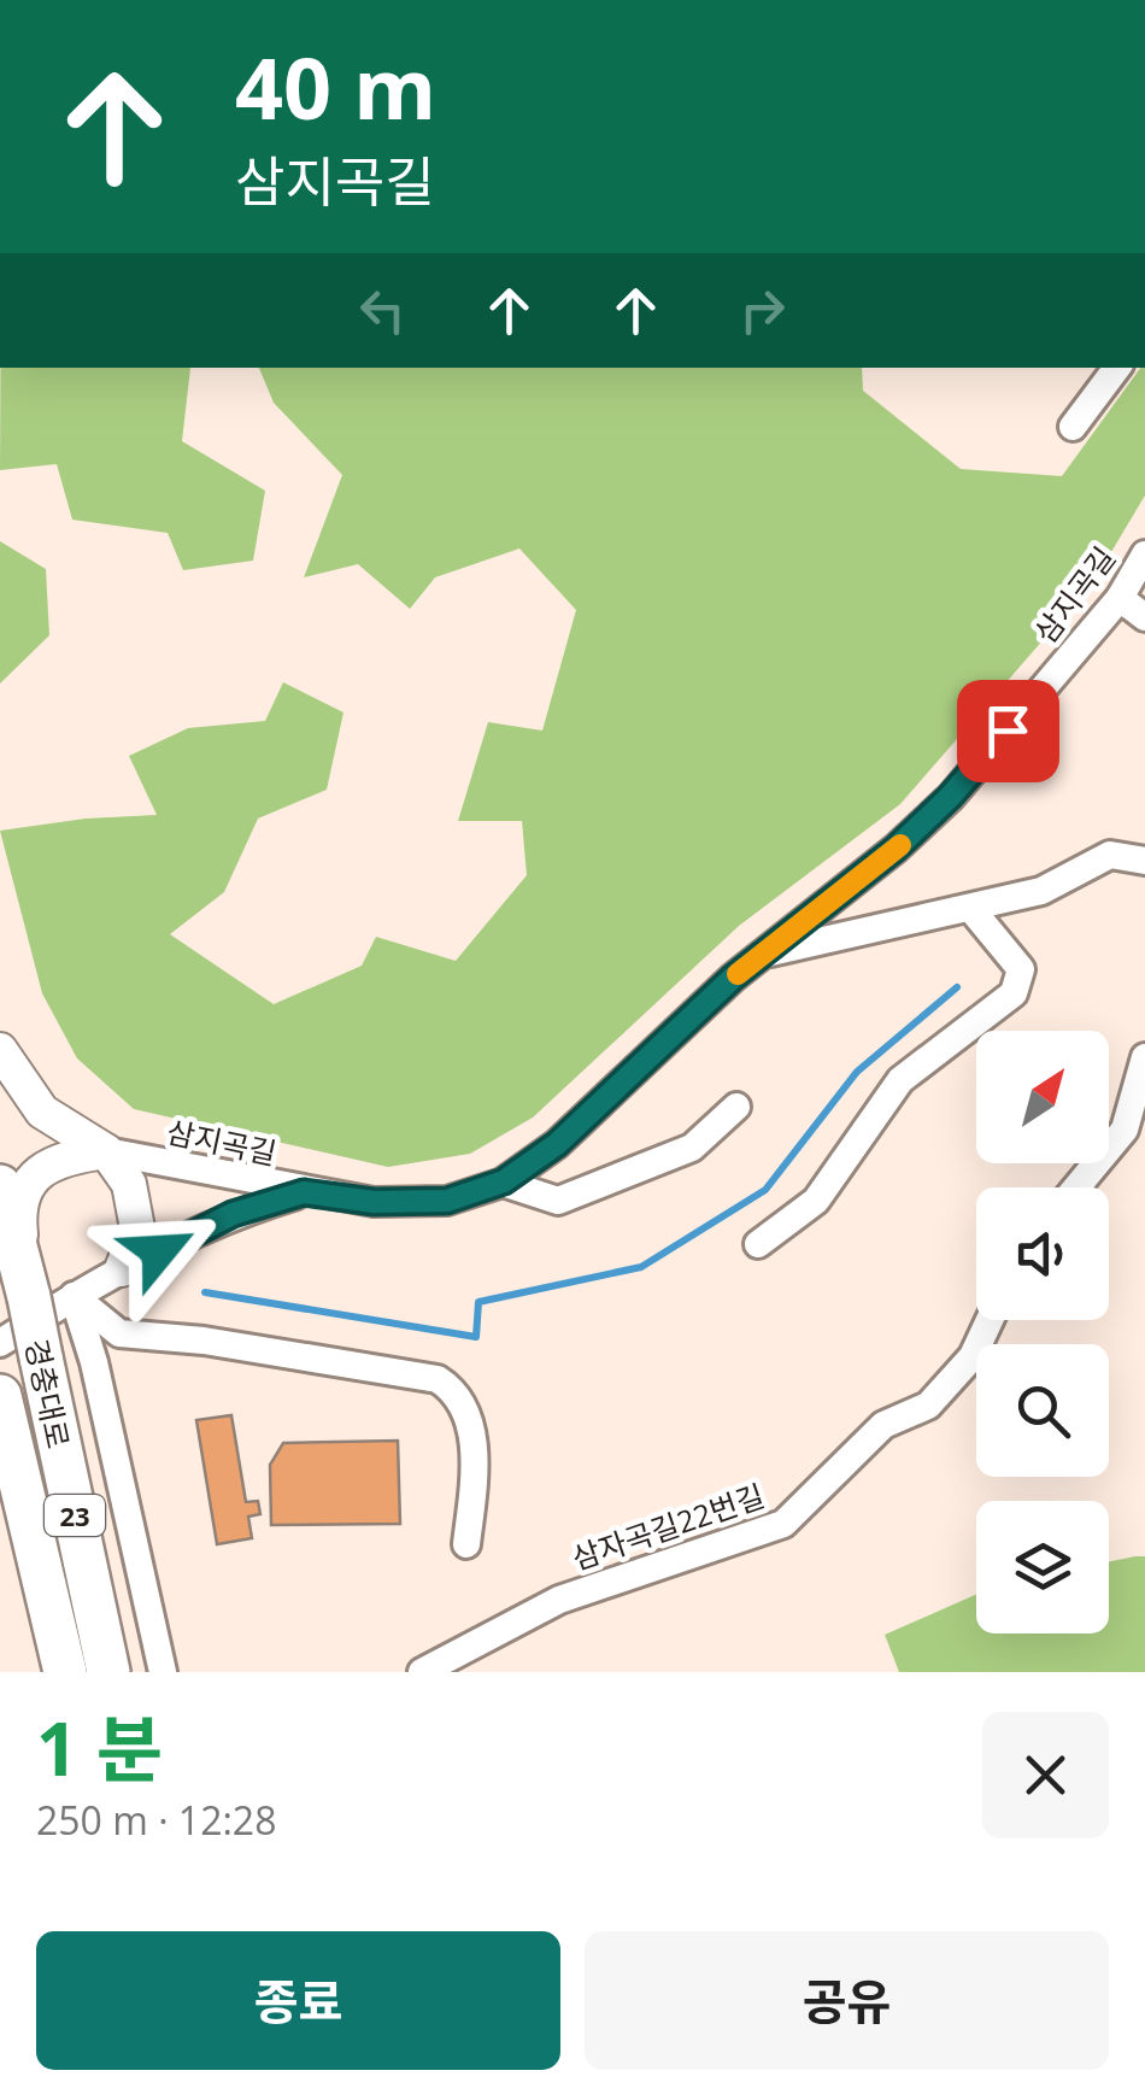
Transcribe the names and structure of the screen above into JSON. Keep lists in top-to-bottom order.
{
  "streets": {
    "main road": ["경충대로", "23"],
    "street": ["삼지곡길", "삼자곡길22번길"]
  },
  "north": "top right",
  "page": {
    "turn": ["40 m", "삼지곡길"],
    "heading": ["1 분", "250 m · 12:28"],
    "buttons": ["종료", "공유"]
  }
}
